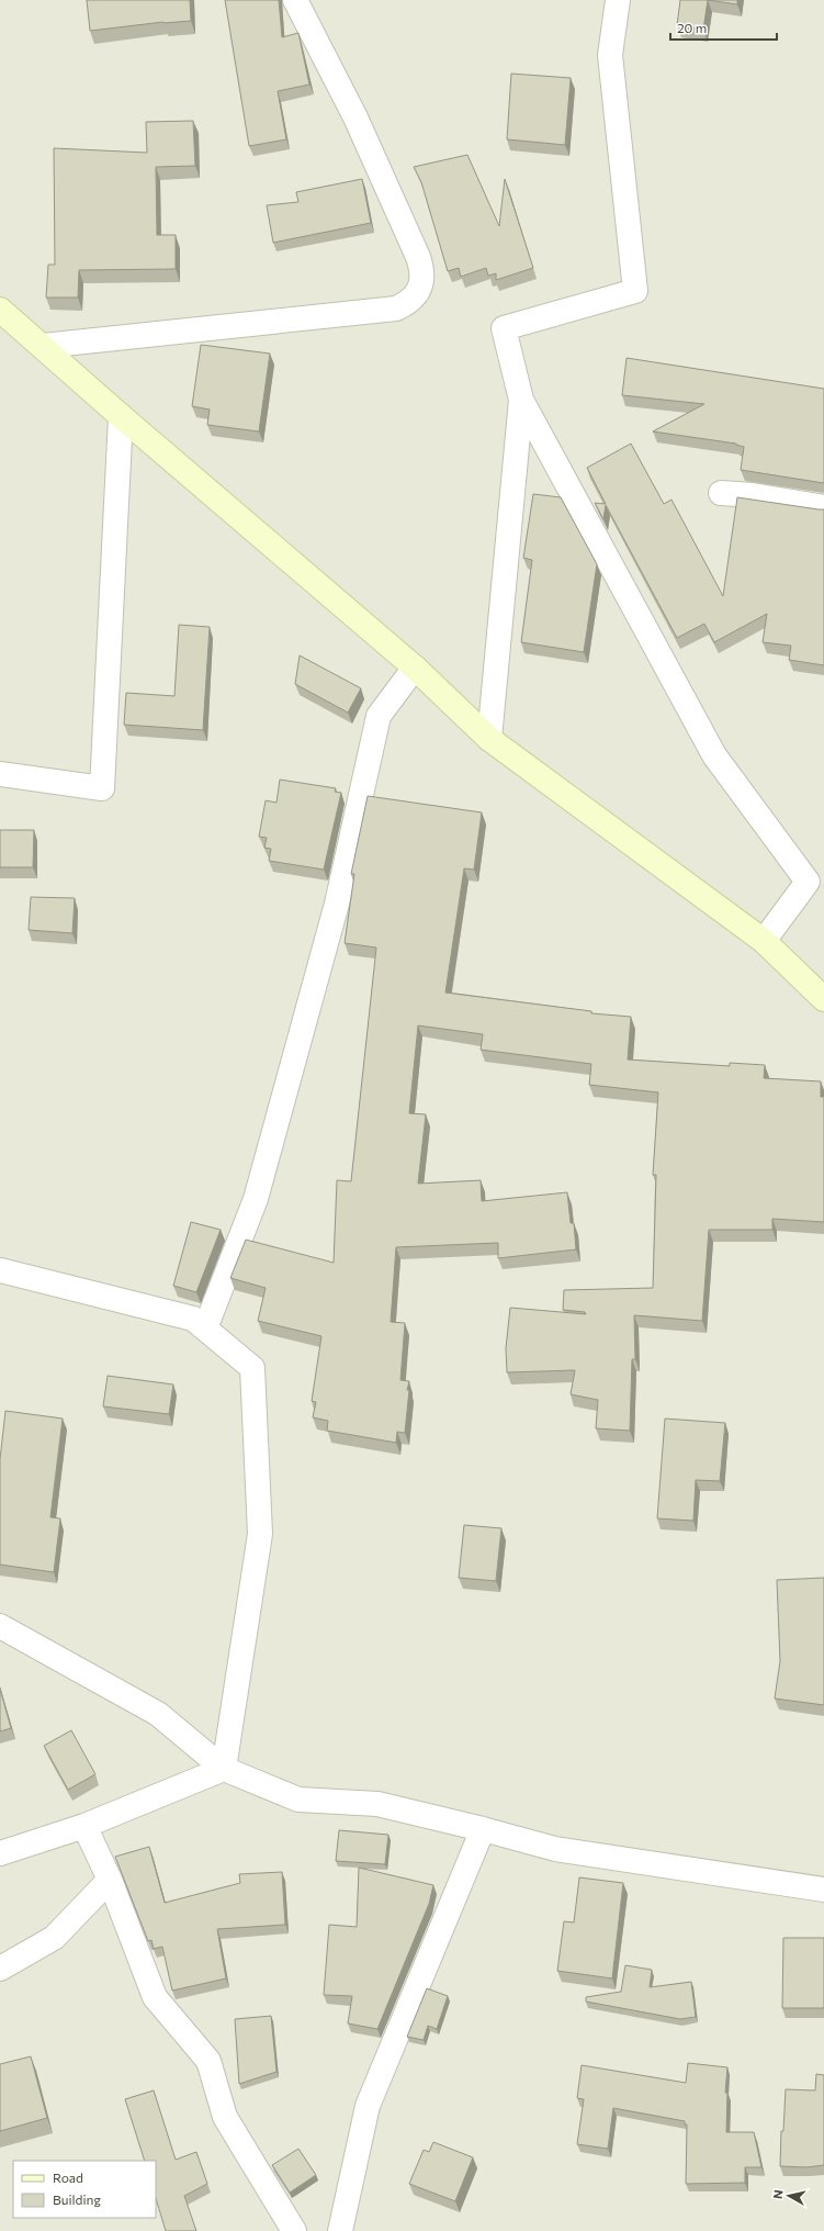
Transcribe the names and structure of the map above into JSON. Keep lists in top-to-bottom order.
{
  "legend": ["Road", "Building"],
  "scale_bar": "20 m",
  "north": "left"
}
